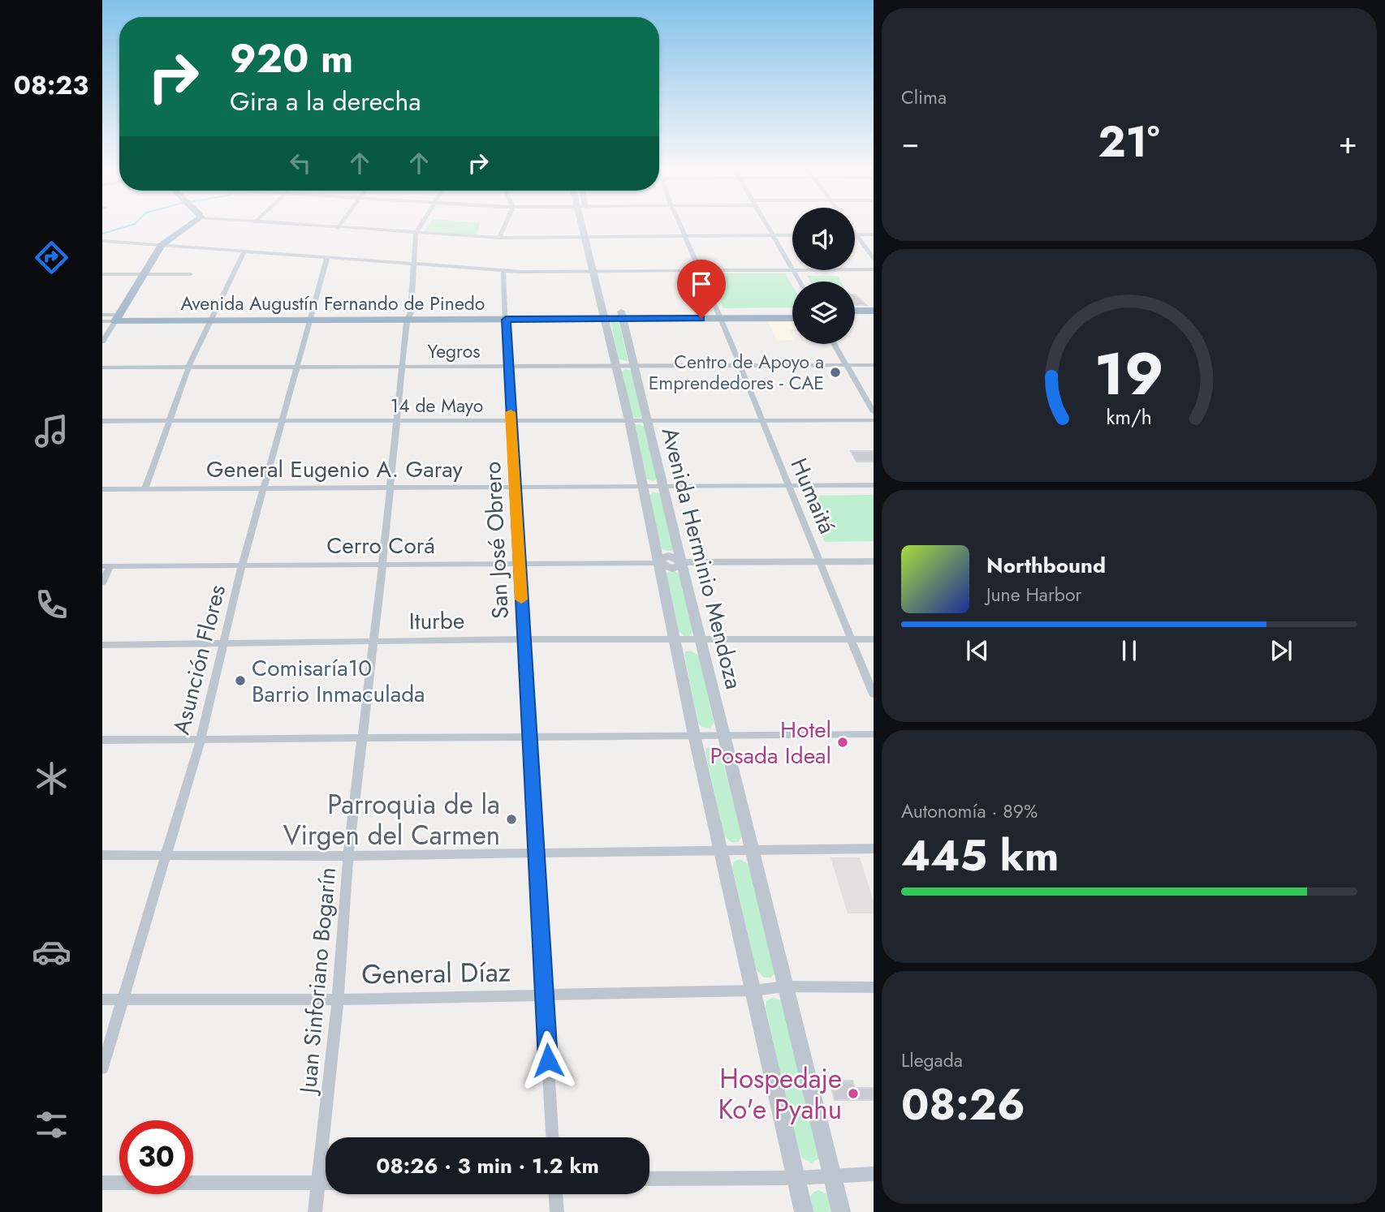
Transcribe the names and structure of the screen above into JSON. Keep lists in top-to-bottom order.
{
  "streets": {
    "highway": ["Avenida Augustín Fernando de Pinedo"],
    "street": [
      "Yegros",
      "14 de Mayo",
      "General Eugenio A. Garay",
      "Humaitá",
      "San José Obrero",
      "Cerro Corá",
      "Avenida Herminio Mendoza",
      "Iturbe",
      "Asunción Flores",
      "General Díaz",
      "Juan Sinforiano Bogarín"
    ]
  },
  "crossings": [
    ["Avenida Augustín Fernando de Pinedo", "Humaitá"],
    ["Avenida Augustín Fernando de Pinedo", "San José Obrero"],
    ["Avenida Augustín Fernando de Pinedo", "Avenida Herminio Mendoza"],
    ["Avenida Augustín Fernando de Pinedo", "Asunción Flores"],
    ["Avenida Augustín Fernando de Pinedo", "Juan Sinforiano Bogarín"],
    ["Yegros", "Humaitá"],
    ["Yegros", "San José Obrero"],
    ["Yegros", "Avenida Herminio Mendoza"],
    ["Yegros", "Asunción Flores"],
    ["Yegros", "Juan Sinforiano Bogarín"],
    ["14 de Mayo", "Humaitá"],
    ["14 de Mayo", "San José Obrero"],
    ["14 de Mayo", "Avenida Herminio Mendoza"],
    ["14 de Mayo", "Asunción Flores"],
    ["14 de Mayo", "Juan Sinforiano Bogarín"],
    ["General Eugenio A. Garay", "Humaitá"],
    ["General Eugenio A. Garay", "San José Obrero"],
    ["General Eugenio A. Garay", "Avenida Herminio Mendoza"],
    ["General Eugenio A. Garay", "Asunción Flores"],
    ["General Eugenio A. Garay", "Juan Sinforiano Bogarín"],
    ["Humaitá", "Cerro Corá"],
    ["Humaitá", "Iturbe"],
    ["San José Obrero", "Cerro Corá"],
    ["San José Obrero", "Iturbe"],
    ["San José Obrero", "General Díaz"],
    ["Cerro Corá", "Avenida Herminio Mendoza"],
    ["Cerro Corá", "Asunción Flores"],
    ["Cerro Corá", "Juan Sinforiano Bogarín"],
    ["Avenida Herminio Mendoza", "Iturbe"],
    ["Avenida Herminio Mendoza", "General Díaz"],
    ["Iturbe", "Asunción Flores"],
    ["Iturbe", "Juan Sinforiano Bogarín"],
    ["Asunción Flores", "General Díaz"],
    ["General Díaz", "Juan Sinforiano Bogarín"]
  ],
  "places": [
    "Centro de Apoyo a Emprendedores - CAE",
    "Comisaría10 Barrio Inmaculada",
    "Hotel Posada Ideal",
    "Parroquia de la Virgen del Carmen",
    "Hospedaje Ko'e Pyahu"
  ],
  "page": {
    "tabs": "08:23",
    "tile": [
      "Clima",
      ["Autonomía · 89%", "445 km"],
      ["Llegada", "08:26"]
    ],
    "turn": ["920 m", "Gira a la derecha"],
    "heat": ["−", "21°", "+"],
    "song": ["Northbound", "June Harbor"],
    "limit": "30",
    "trip": "08:26 · 3 min · 1.2 km",
    "gauge": ["19", "km/h"]
  }
}
